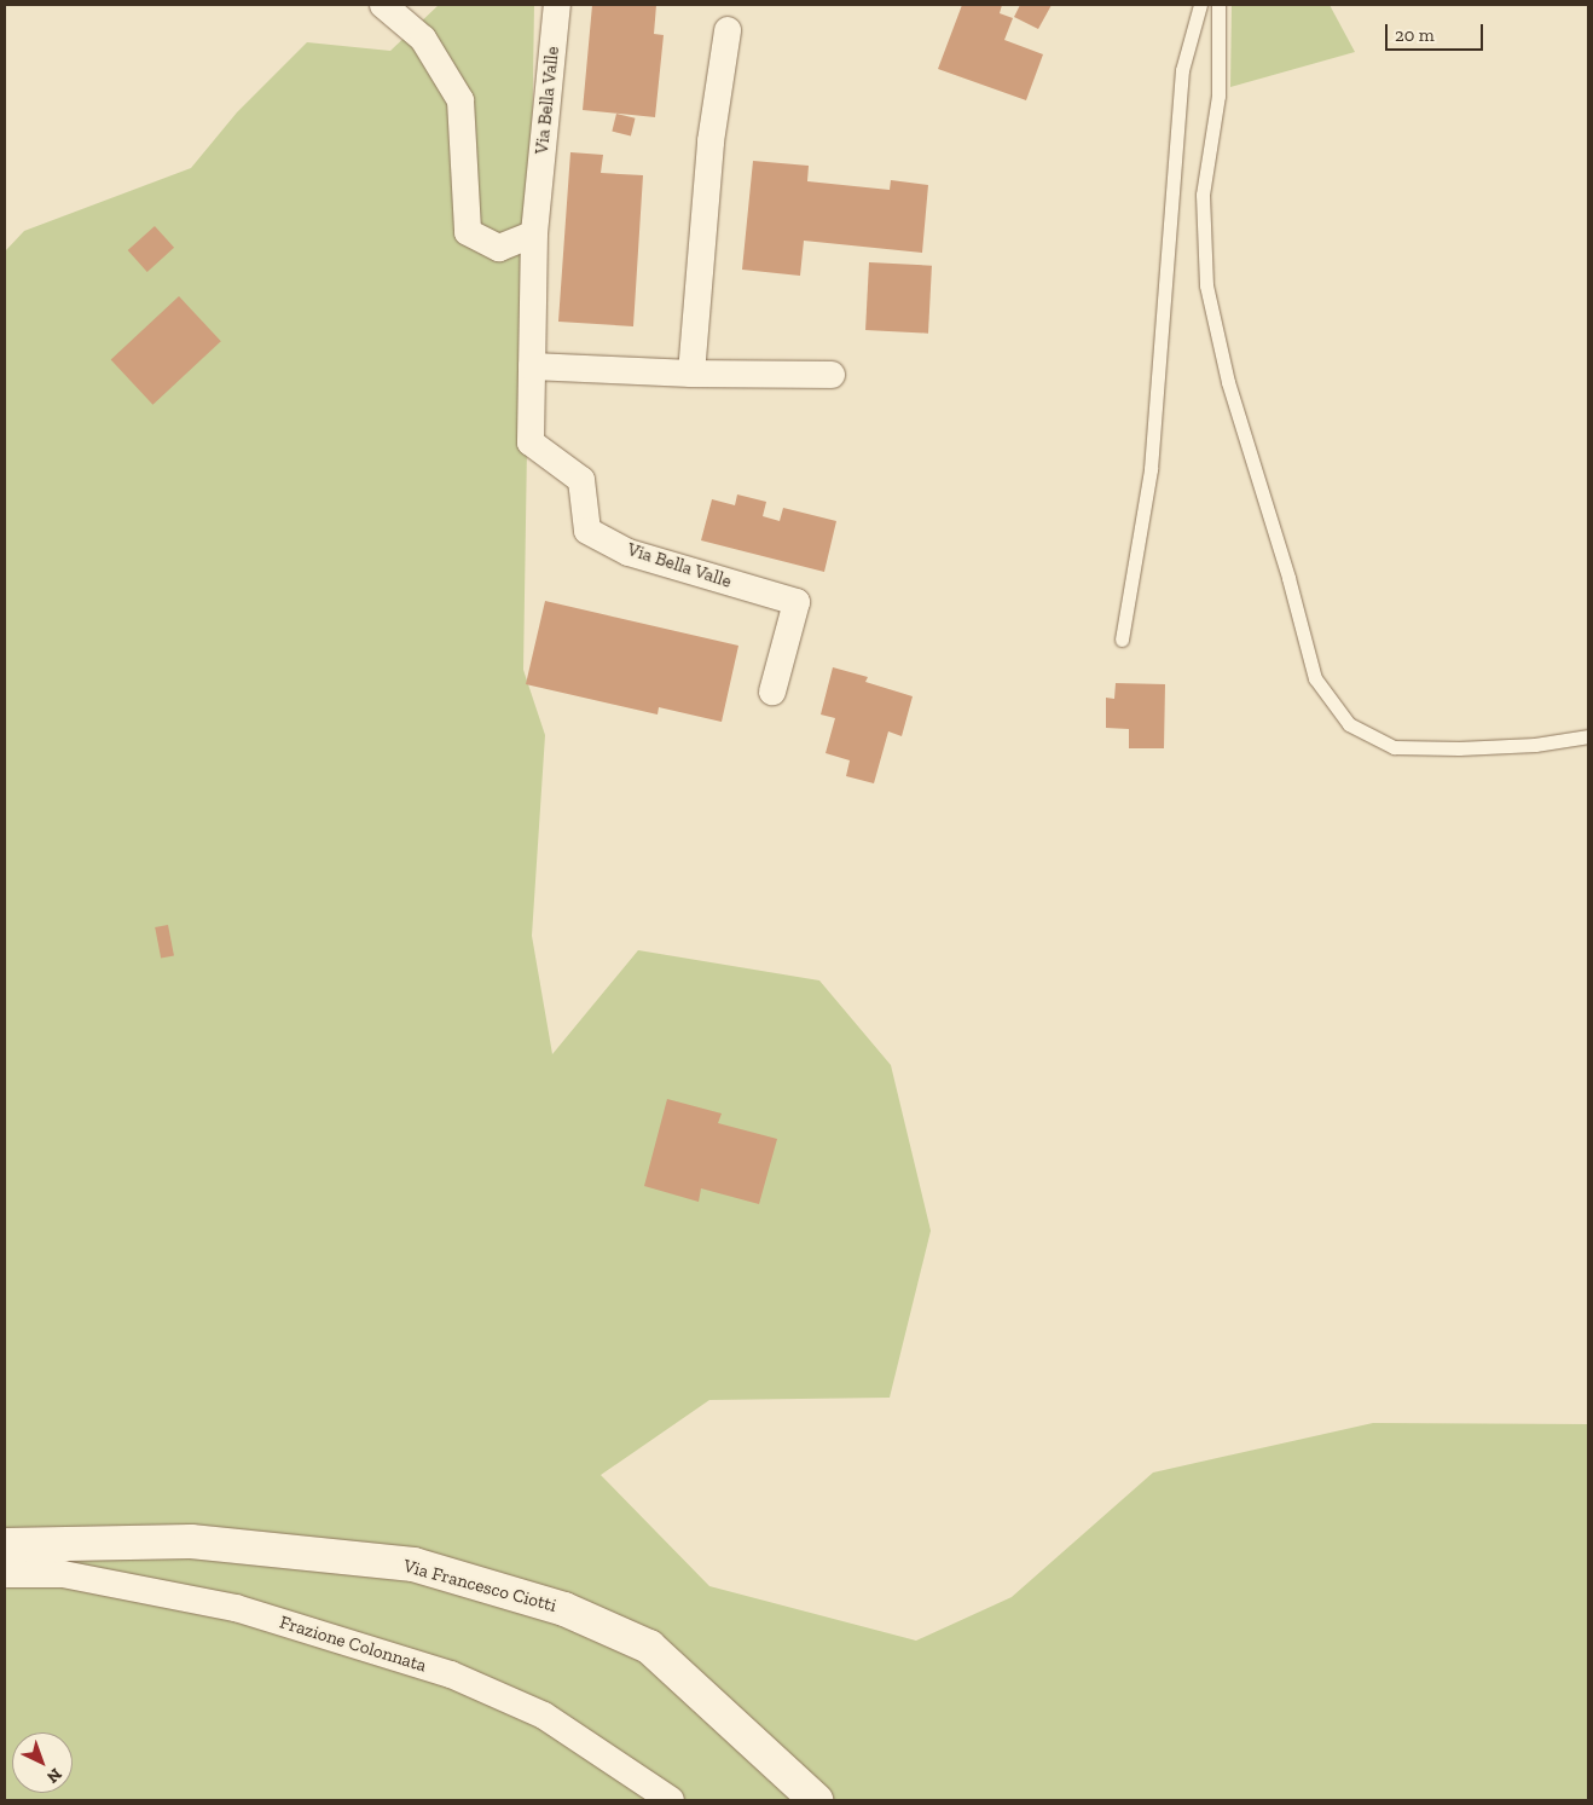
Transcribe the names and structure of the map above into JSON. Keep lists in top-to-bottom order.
{
  "streets": {
    "street": ["Via Bella Valle", "Via Francesco Ciotti", "Frazione Colonnata"]
  },
  "scale_bar": "20 m",
  "north": "bottom right"
}
